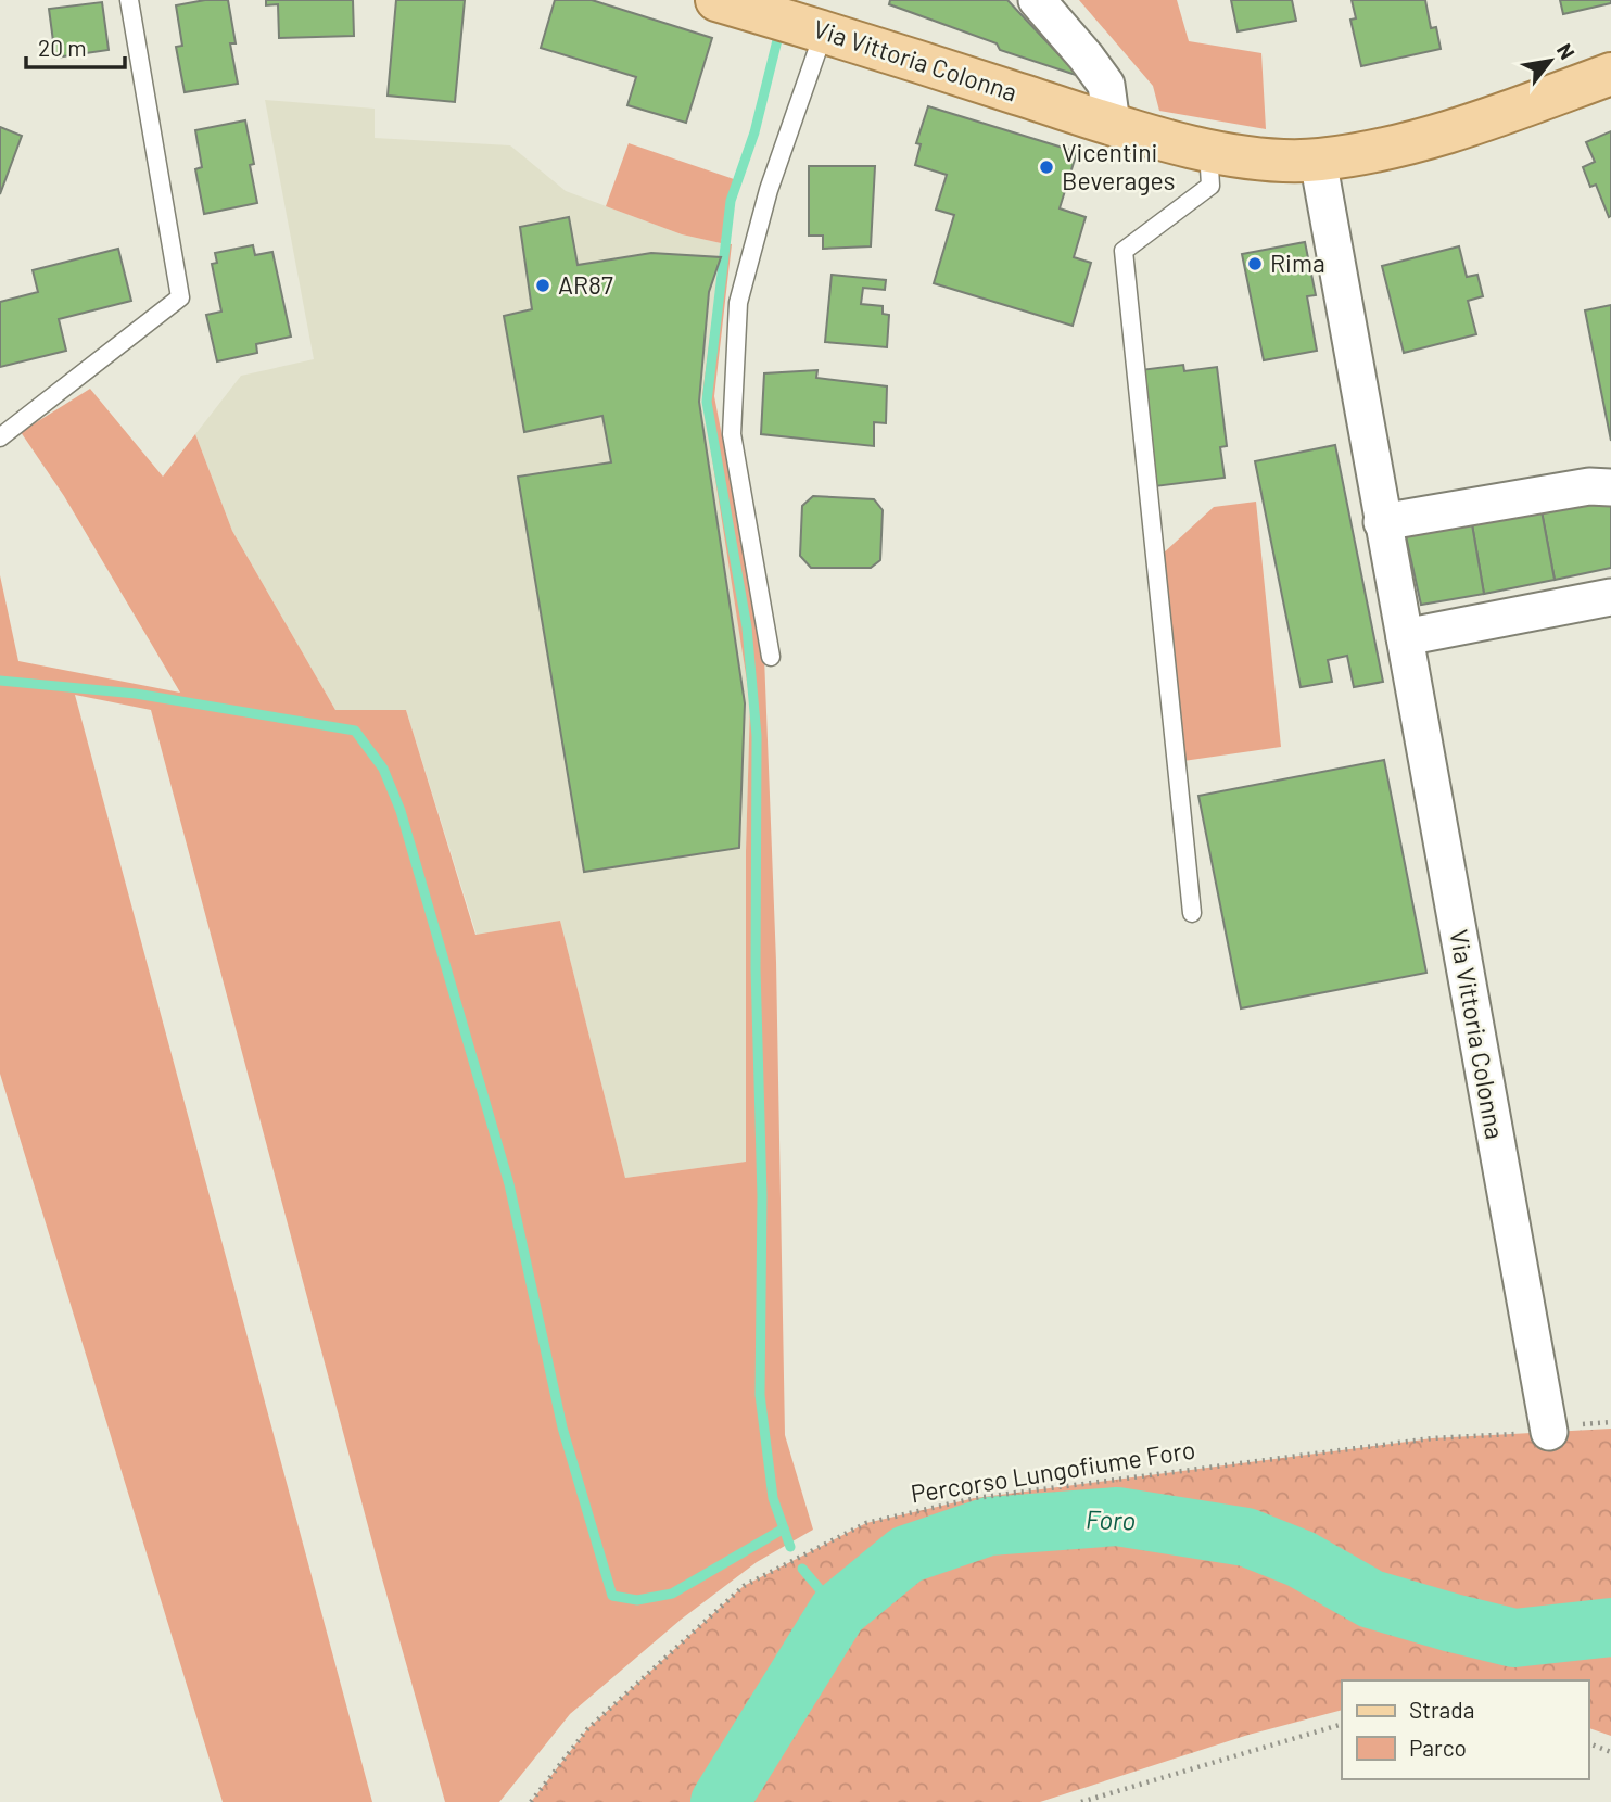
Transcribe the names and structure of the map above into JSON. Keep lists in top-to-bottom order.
{
  "streets": {
    "main road": ["Via Vittoria Colonna"],
    "path": ["Percorso Lungofiume Foro"]
  },
  "crossings": [
    ["Via Vittoria Colonna", "Percorso Lungofiume Foro"]
  ],
  "water": ["Foro"],
  "places": ["Vicentini Beverages", "Rima", "AR87"],
  "legend": ["Strada", "Parco"],
  "scale_bar": "20 m",
  "north": "top right"
}
